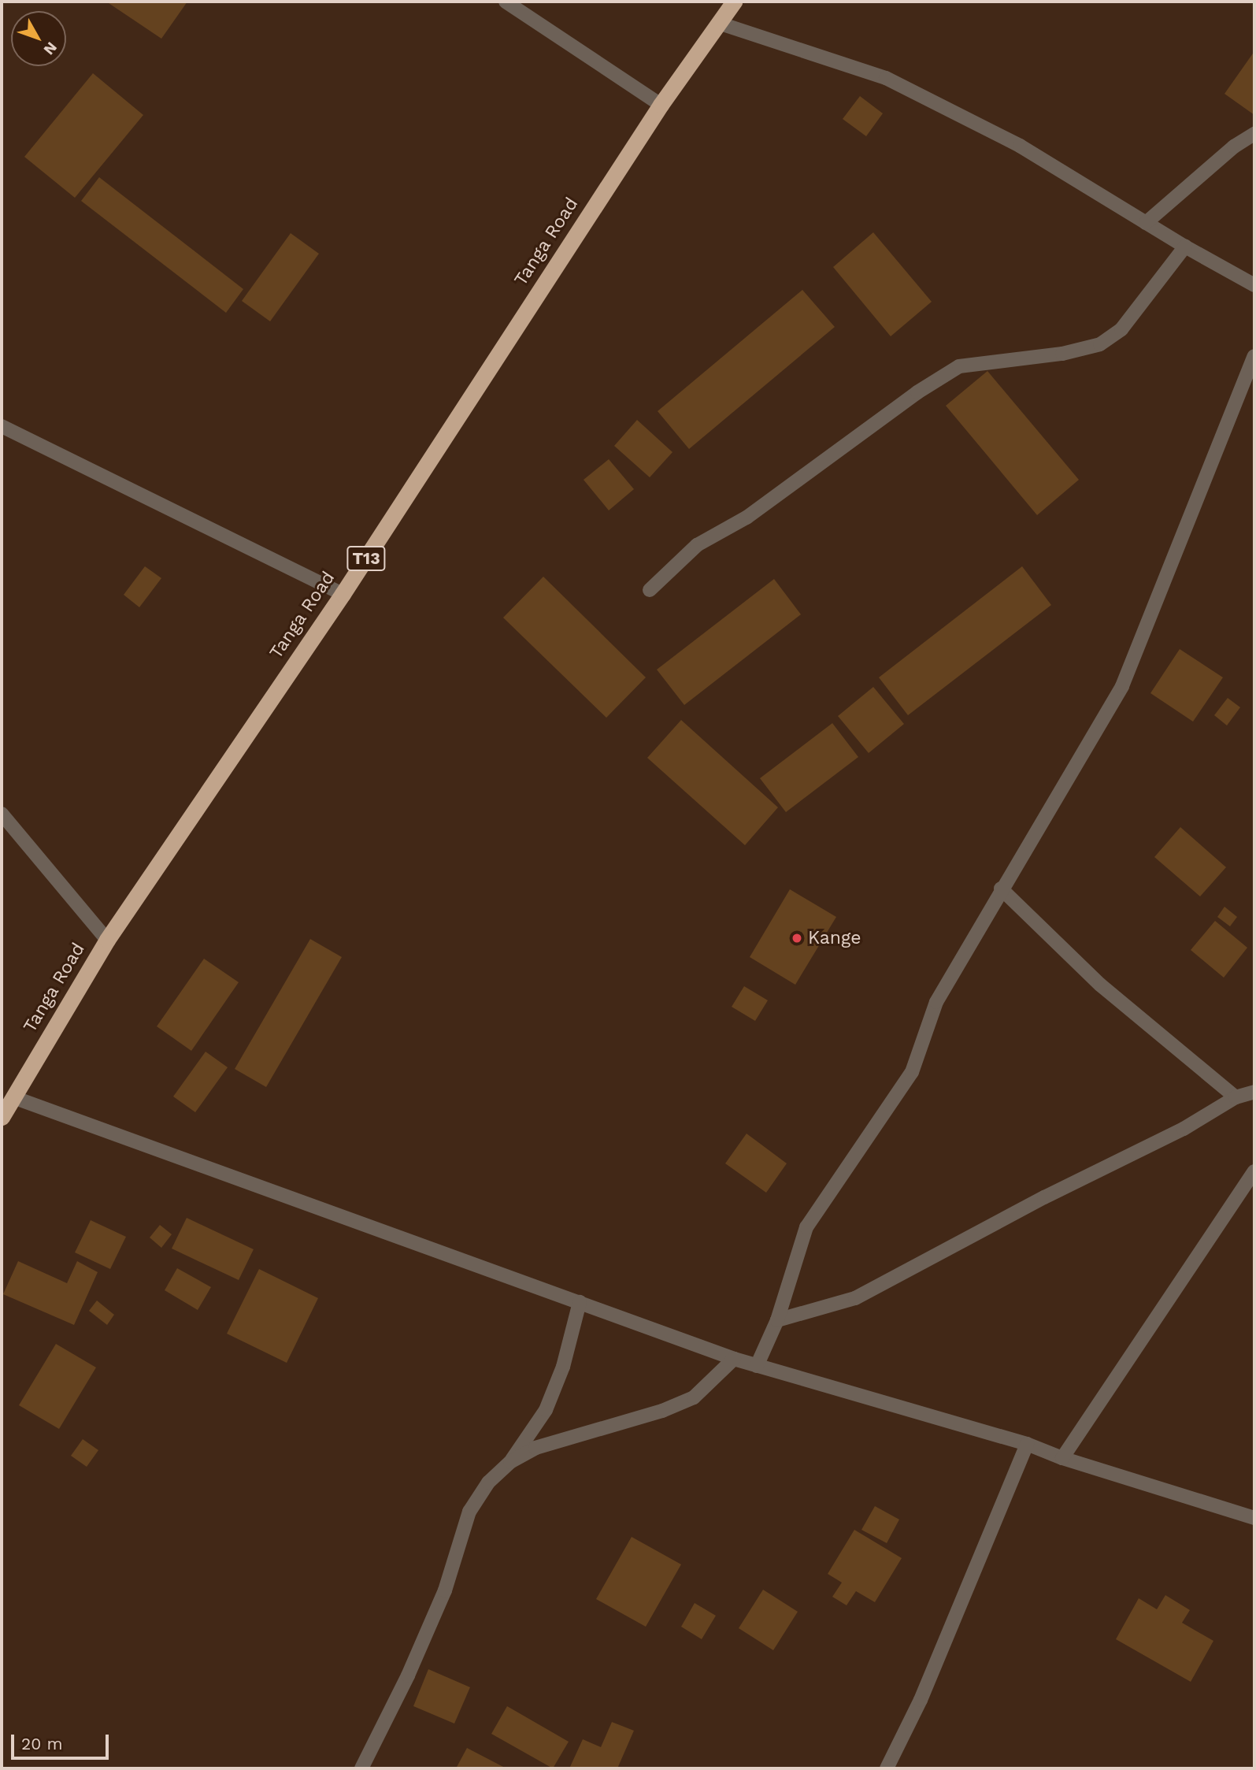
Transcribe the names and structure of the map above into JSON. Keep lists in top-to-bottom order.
{
  "streets": {
    "highway": ["Tanga Road", "T13"]
  },
  "places": ["Kange"],
  "scale_bar": "20 m",
  "north": "bottom right"
}
